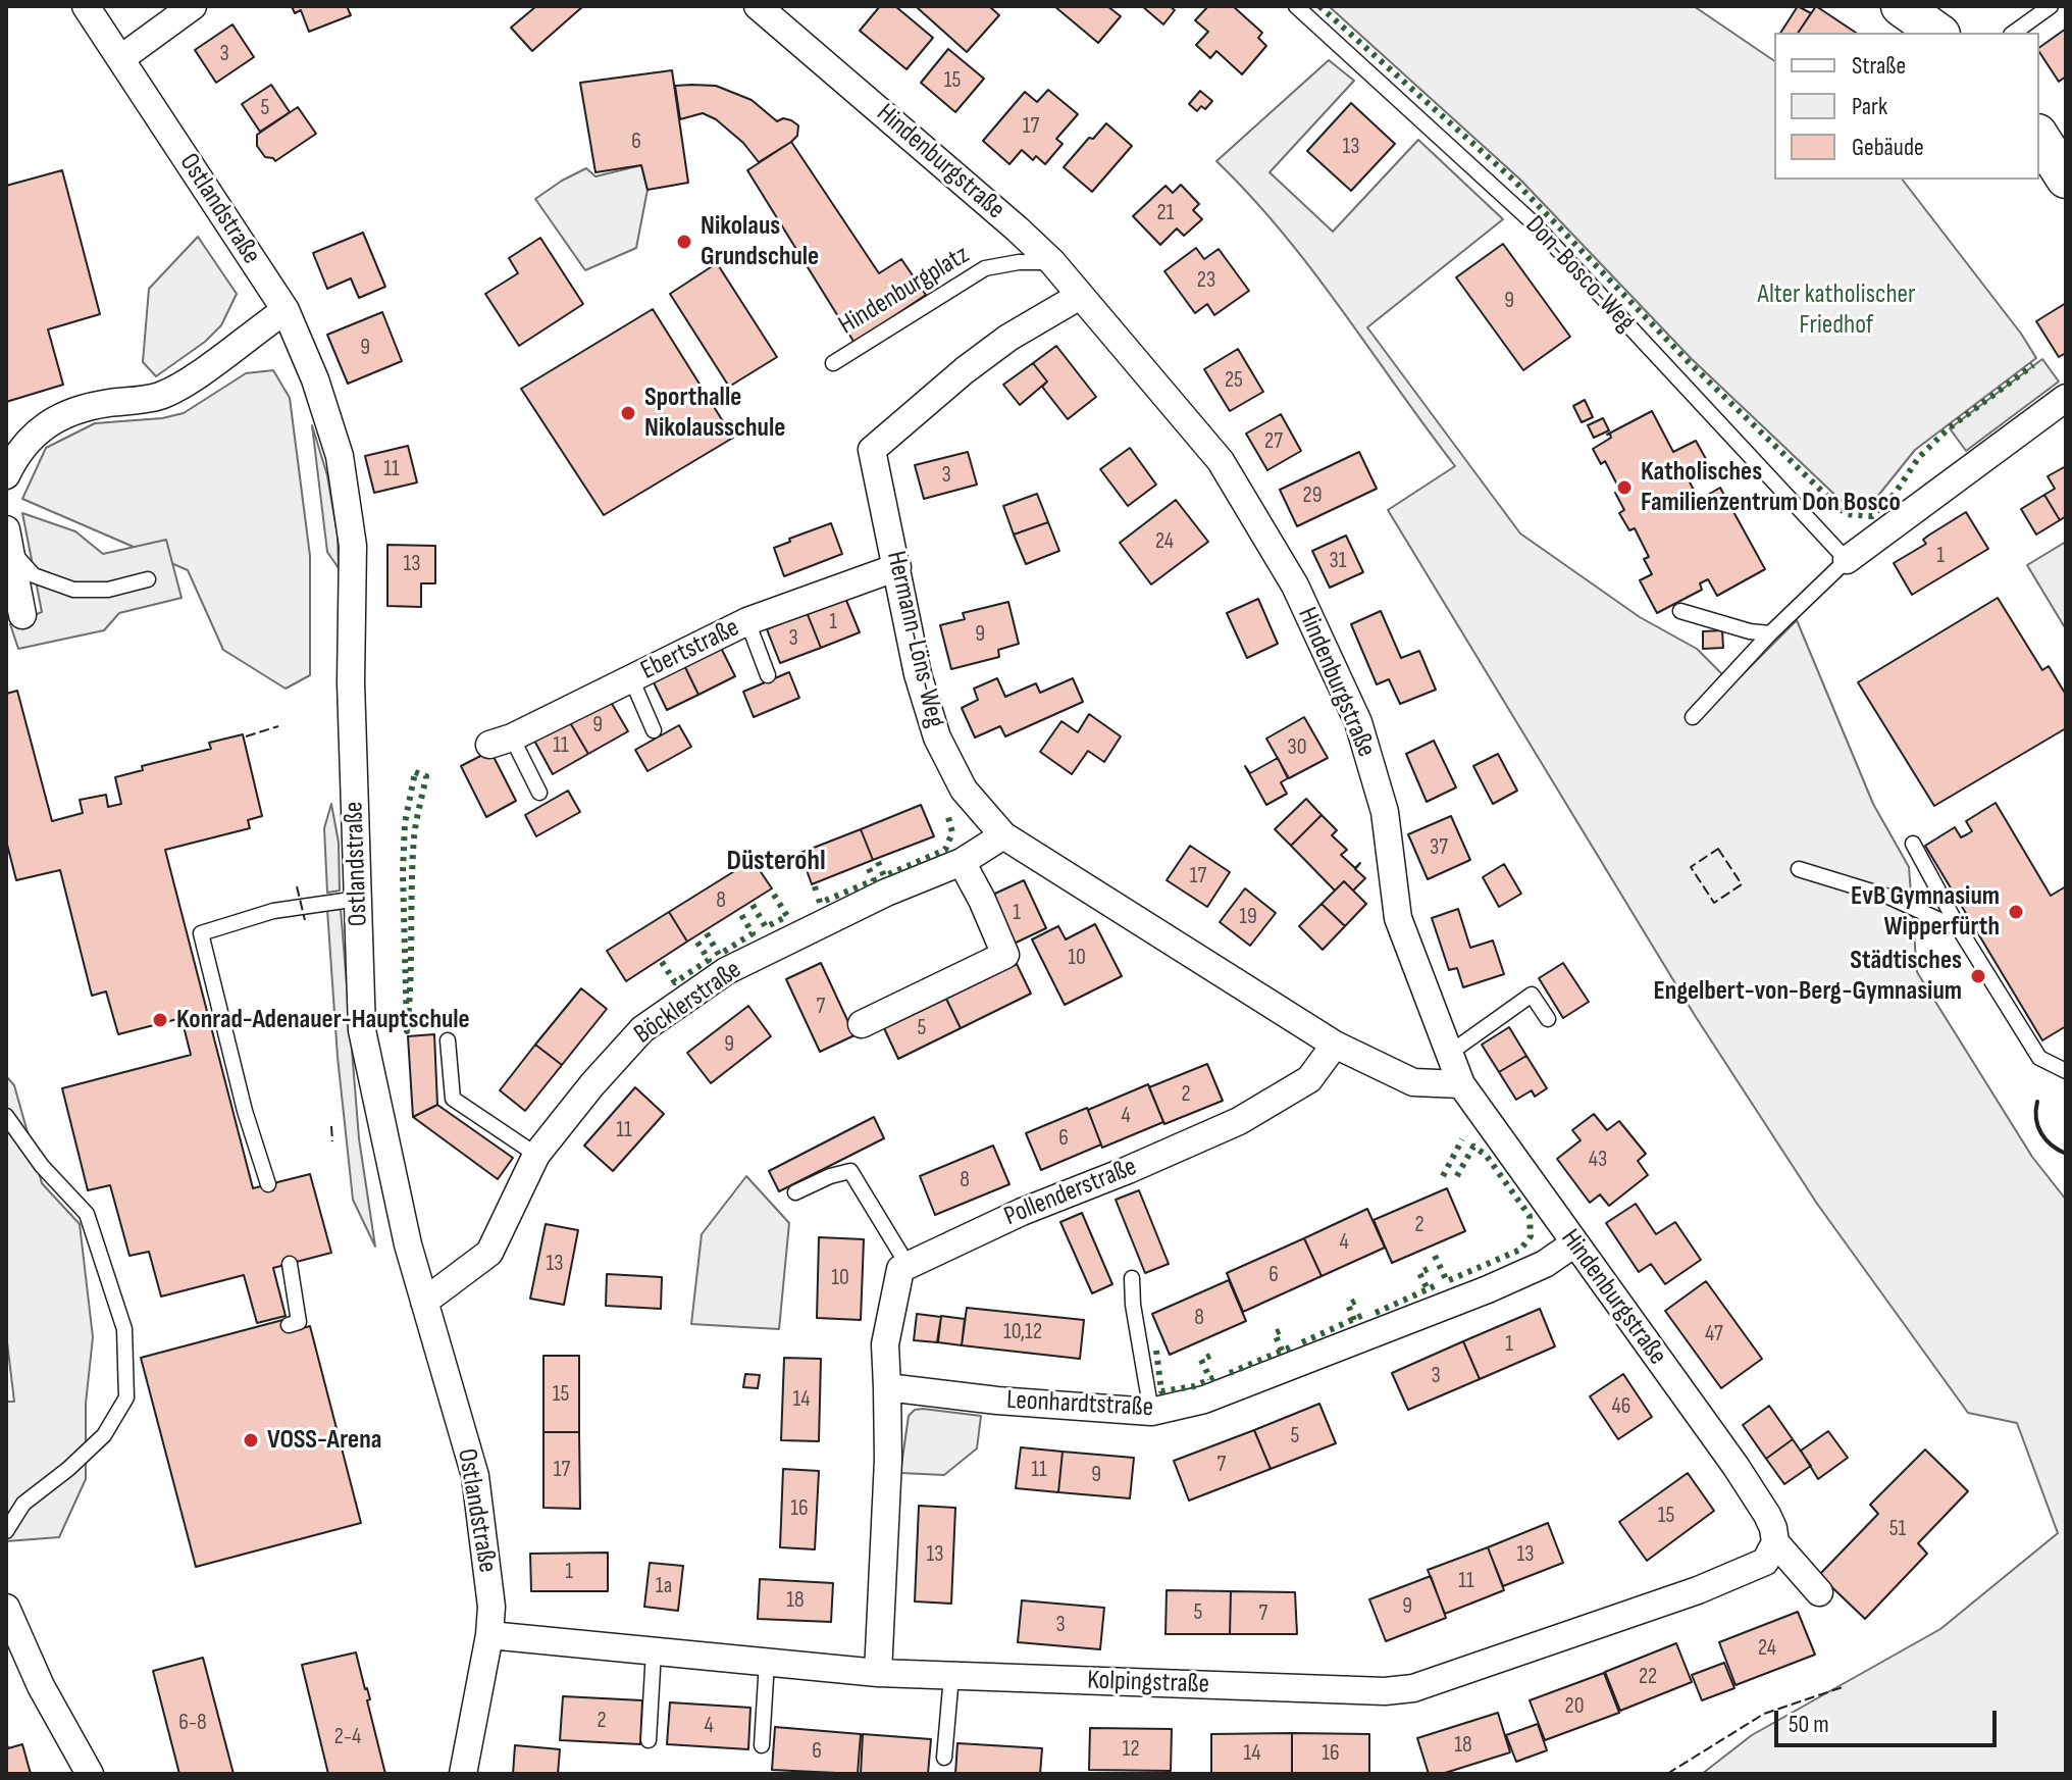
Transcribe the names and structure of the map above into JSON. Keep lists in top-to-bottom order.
{
  "streets": {
    "street": [
      "Hindenburgstraße",
      "Ostlandstraße",
      "Hermann-Löns-Weg",
      "Ebertstraße",
      "Böcklerstraße",
      "Pollenderstraße",
      "Leonhardtstraße",
      "Kolpingstraße"
    ],
    "lane": ["Don-Bosco-Weg", "Hindenburgplatz"]
  },
  "crossings": [
    ["Hindenburgstraße", "Hindenburgplatz"],
    ["Hindenburgstraße", "Hermann-Löns-Weg"],
    ["Hindenburgstraße", "Leonhardtstraße"],
    ["Hindenburgstraße", "Kolpingstraße"],
    ["Ostlandstraße", "Böcklerstraße"],
    ["Ostlandstraße", "Kolpingstraße"],
    ["Hermann-Löns-Weg", "Ebertstraße"],
    ["Hermann-Löns-Weg", "Böcklerstraße"],
    ["Hermann-Löns-Weg", "Pollenderstraße"]
  ],
  "districts": ["Düsterohl"],
  "parks": ["Alter katholischer Friedhof"],
  "places": [
    "Nikolaus Grundschule",
    "Sporthalle Nikolausschule",
    "Katholisches Familienzentrum Don Bosco",
    "EvB Gymnasium Wipperfürth",
    "Städtisches Engelbert-von-Berg-Gymnasium",
    "Konrad-Adenauer-Hauptschule",
    "VOSS-Arena"
  ],
  "house_numbers": [
    "3",
    "15",
    "5",
    "17",
    "6",
    "13",
    "21",
    "23",
    "9",
    "9",
    "25",
    "27",
    "11",
    "3",
    "29",
    "24",
    "1",
    "31",
    "13",
    "1",
    "9",
    "3",
    "9",
    "11",
    "30",
    "37",
    "17",
    "8",
    "1",
    "19",
    "10",
    "7",
    "5",
    "9",
    "2",
    "4",
    "11",
    "6",
    "43",
    "8",
    "2",
    "4",
    "13",
    "6",
    "10",
    "8",
    "10,12",
    "47",
    "1",
    "3",
    "15",
    "14",
    "46",
    "5",
    "7",
    "17",
    "11",
    "9",
    "16",
    "15",
    "51",
    "13",
    "13",
    "1",
    "11",
    "1a",
    "18",
    "9",
    "5",
    "7",
    "3",
    "24",
    "22",
    "20",
    "2",
    "6-8",
    "4",
    "2-4",
    "18",
    "12",
    "6",
    "14",
    "16"
  ],
  "legend": ["Straße", "Park", "Gebäude"],
  "scale_bar": "50 m"
}
